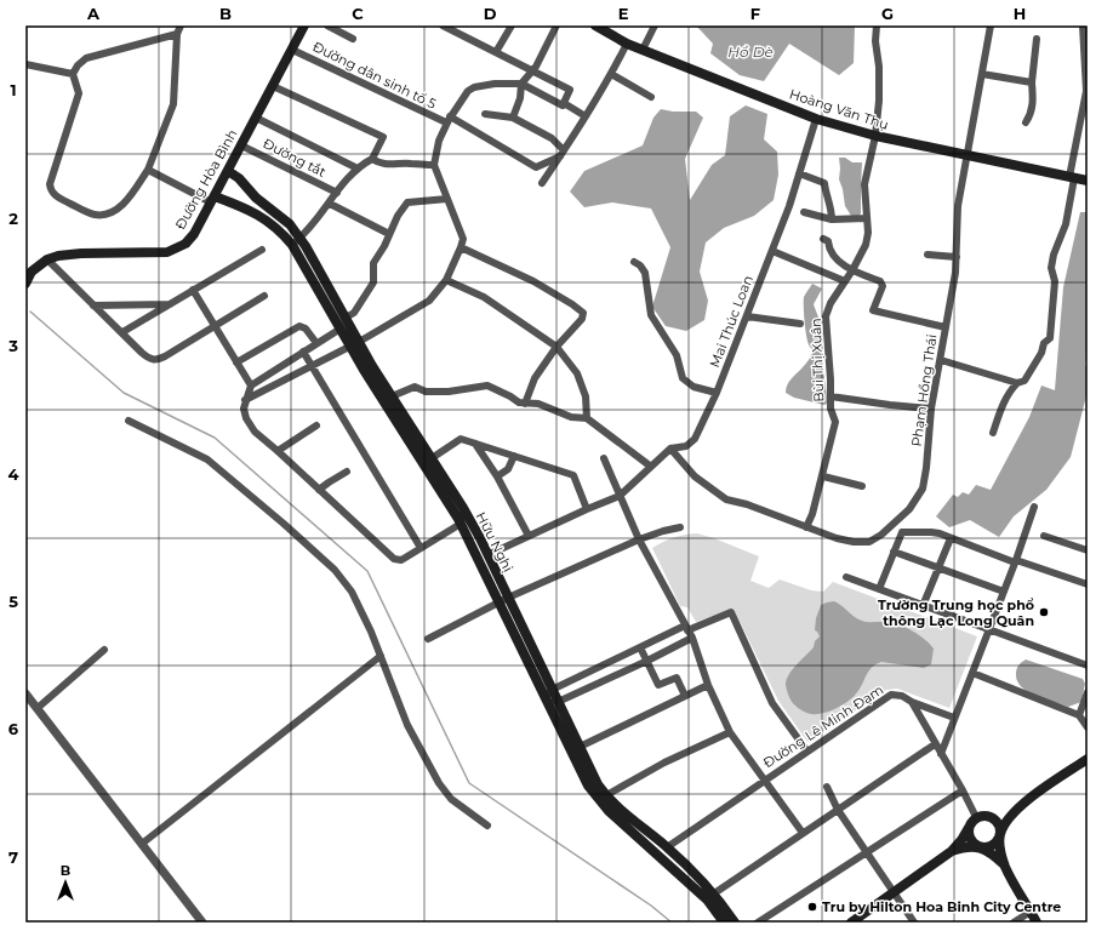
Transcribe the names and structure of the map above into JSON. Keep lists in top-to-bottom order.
{
  "streets": {
    "main road": ["Hoàng Văn Thụ", "Đường Hòa Bình", "Hữu Nghị"],
    "street": [
      "Đường dân sinh tổ 5",
      "Đường tắt",
      "Mai Thúc Loan",
      "Bùi Thị Xuân",
      "Phạm Hồng Thái",
      "Đường Lê Minh Đạm"
    ]
  },
  "crossings": [
    ["Đường dân sinh tổ 5", "Đường Hòa Bình"],
    ["Hoàng Văn Thụ", "Mai Thúc Loan"],
    ["Hoàng Văn Thụ", "Bùi Thị Xuân"],
    ["Hoàng Văn Thụ", "Phạm Hồng Thái"],
    ["Đường tắt", "Đường Hòa Bình"],
    ["Đường Hòa Bình", "Hữu Nghị"],
    ["Mai Thúc Loan", "Phạm Hồng Thái"],
    ["Bùi Thị Xuân", "Phạm Hồng Thái"],
    ["Hữu Nghị", "Đường Lê Minh Đạm"]
  ],
  "water": ["Hồ Dè"],
  "places": ["Trường Trung học phổ thông Lạc Long Quân", "Tru by Hilton Hoa Binh City Centre"],
  "north": "top",
  "grid": {
    "columns": [
      "A",
      "B",
      "C",
      "D",
      "E",
      "F",
      "G",
      "H"
    ],
    "rows": [
      "1",
      "2",
      "3",
      "4",
      "5",
      "6",
      "7"
    ]
  }
}
